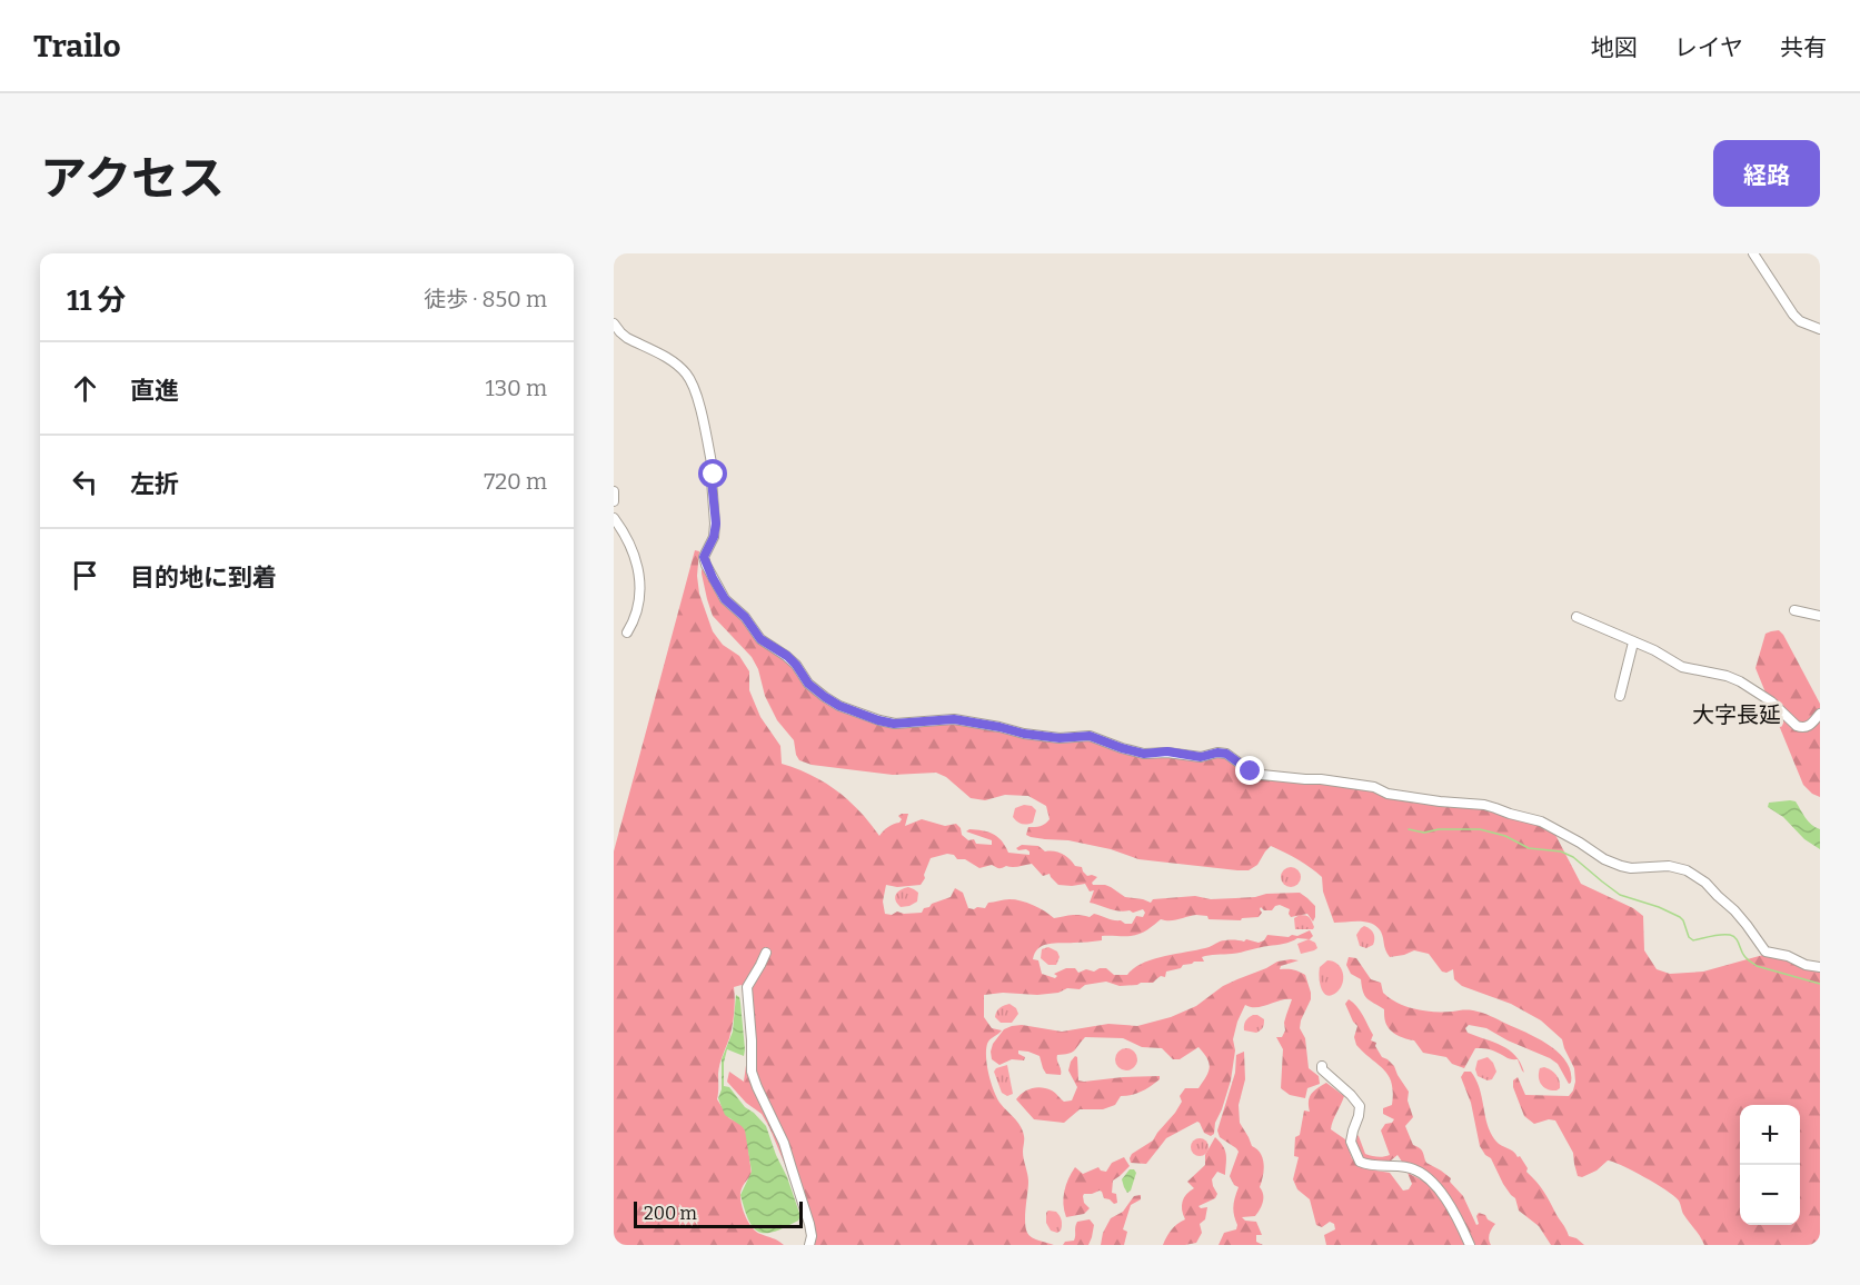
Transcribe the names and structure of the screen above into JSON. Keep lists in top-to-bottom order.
{
  "districts": ["大字長延"],
  "scale_bar": "200 m",
  "page": {
    "header": "Trailo",
    "nav": ["地図", "レイヤ", "共有"],
    "title": "アクセス",
    "buttons": "経路",
    "heading": ["11 分", "徒歩 · 850 m"],
    "list": [
      ["直進", "130 m"],
      ["左折", "720 m"],
      "目的地に到着"
    ],
    "map_buttons": ["+", "−"],
    "scale": "200 m"
  }
}
